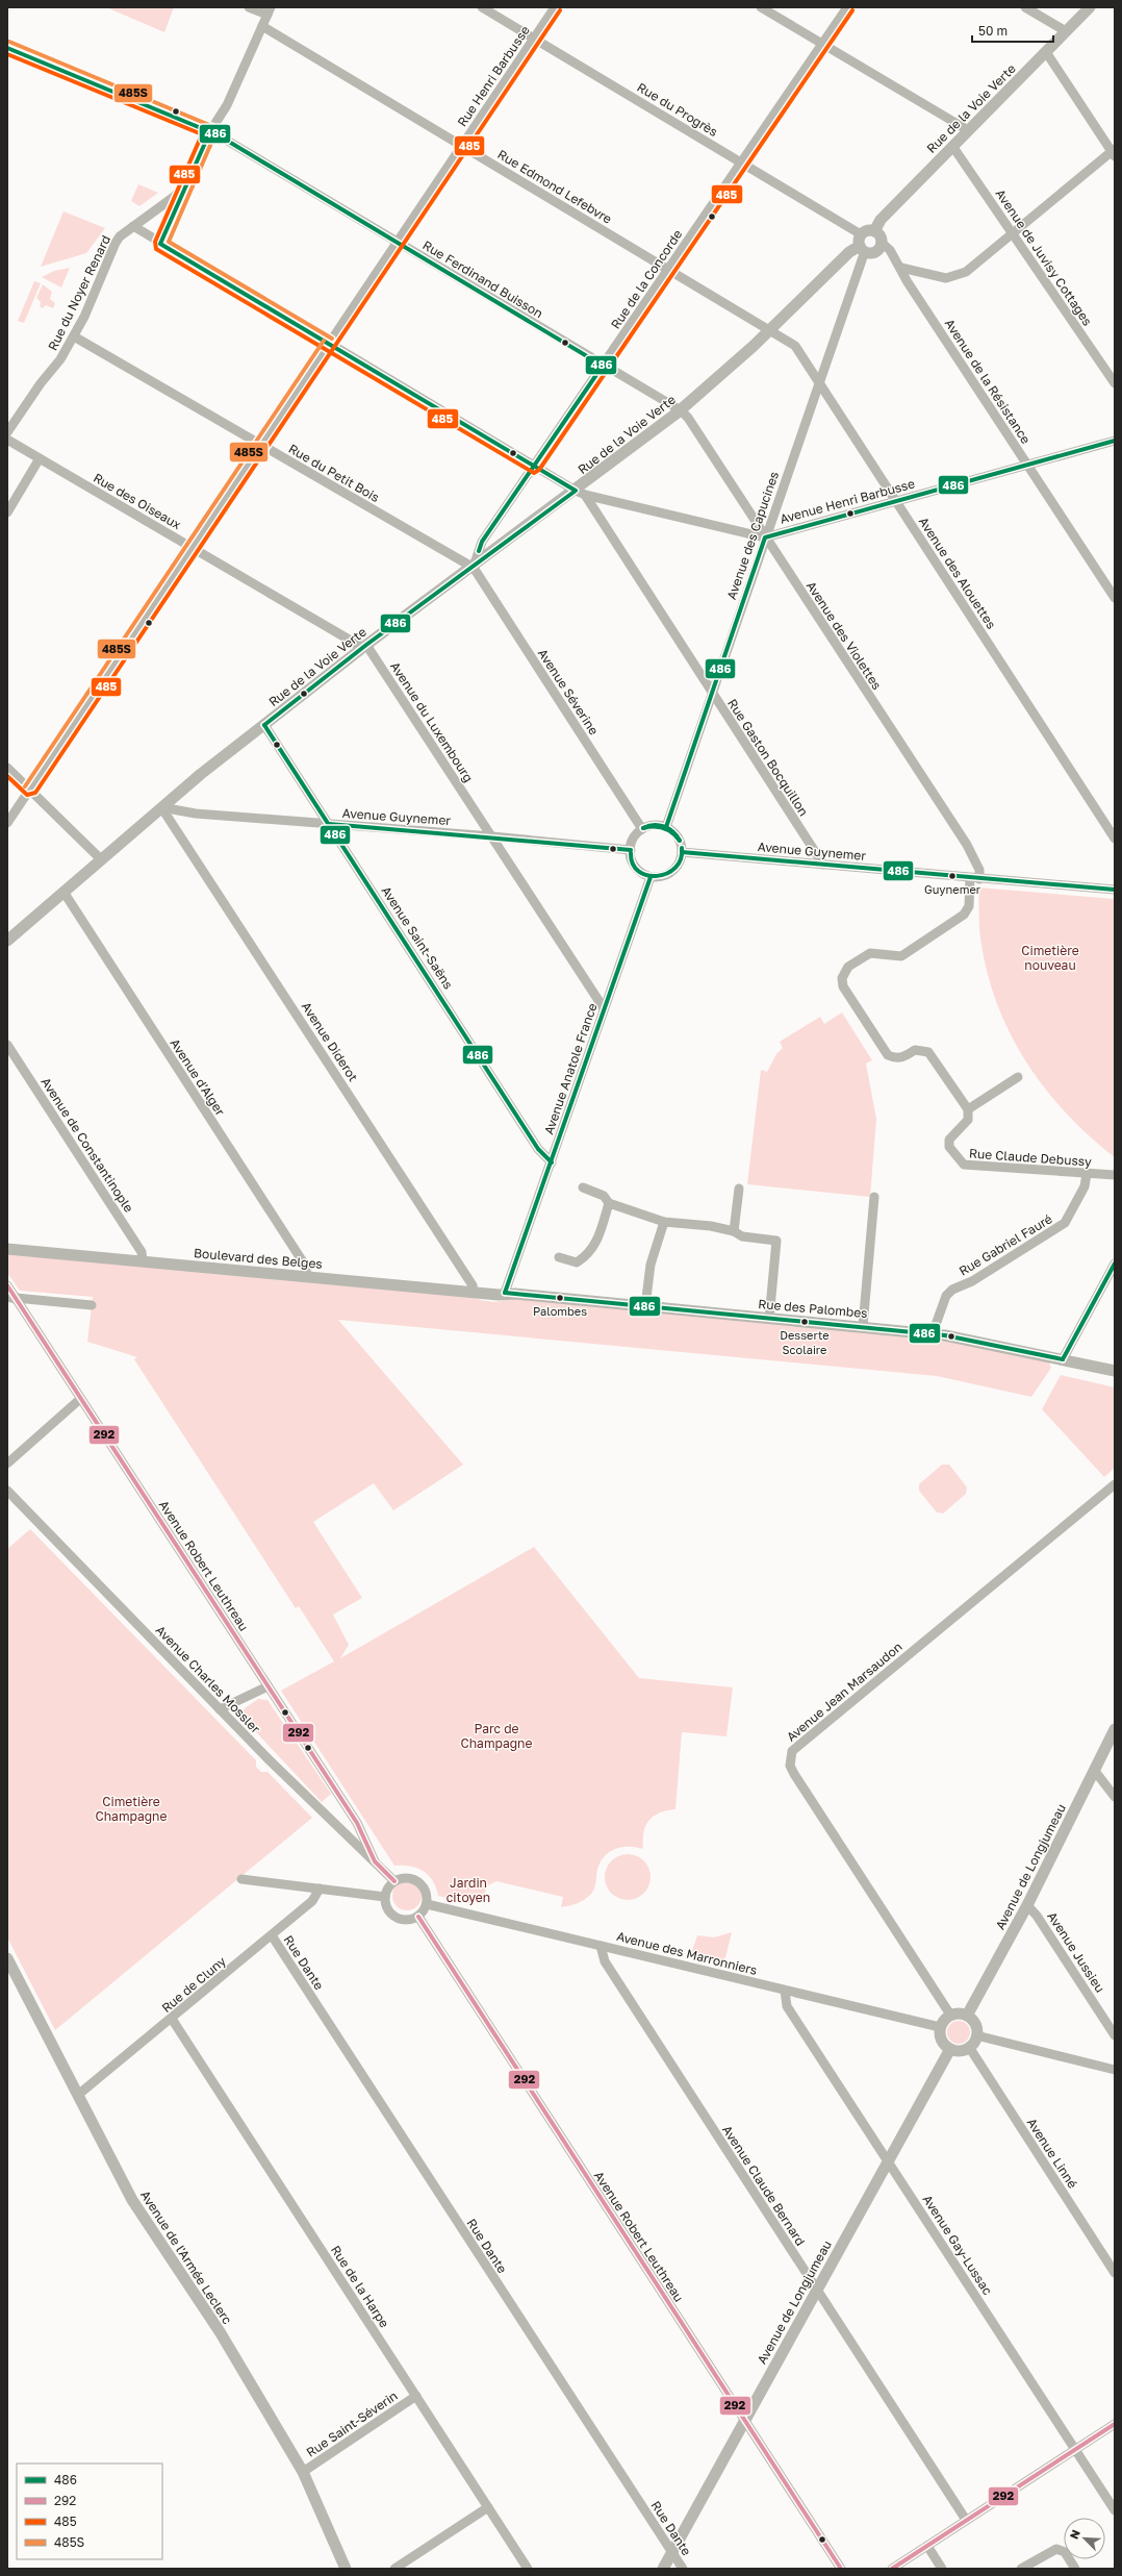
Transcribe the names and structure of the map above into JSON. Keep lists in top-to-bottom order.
{
  "streets": {
    "street": [
      "Rue Henri Barbusse",
      "Rue de la Voie Verte",
      "Rue du Progrès",
      "Rue Edmond Lefebvre",
      "Avenue de Juvisy Cottages",
      "Rue Ferdinand Buisson",
      "Rue de la Concorde",
      "Rue du Noyer Renard",
      "Avenue de la Résistance",
      "Rue du Petit Bois",
      "Rue des Oiseaux",
      "Avenue Henri Barbusse",
      "Avenue des Capucines",
      "Avenue des Alouettes",
      "Avenue des Violettes",
      "Avenue Séverine",
      "Avenue du Luxembourg",
      "Rue Gaston Bocquillon",
      "Avenue Guynemer",
      "Avenue Saint-Saëns",
      "Avenue Diderot",
      "Avenue Anatole France",
      "Avenue d'Alger",
      "Avenue de Constantinople",
      "Rue Claude Debussy",
      "Rue Gabriel Fauré",
      "Boulevard des Belges",
      "Rue des Palombes",
      "Avenue Robert Leuthreau",
      "Avenue Charles Mossler",
      "Avenue Jean Marsaudon",
      "Avenue de Longjumeau",
      "Avenue Jussieu",
      "Avenue des Marronniers",
      "Rue Dante",
      "Rue de Cluny",
      "Avenue Linné",
      "Avenue Claude Bernard",
      "Avenue Gay-Lussac",
      "Avenue de l'Armée Leclerc",
      "Rue de la Harpe",
      "Rue Saint-Séverin"
    ]
  },
  "crossings": [
    ["Rue Henri Barbusse", "Rue du Progrès"],
    ["Rue Henri Barbusse", "Rue Edmond Lefebvre"],
    ["Rue Henri Barbusse", "Rue Ferdinand Buisson"],
    ["Rue Henri Barbusse", "Rue du Petit Bois"],
    ["Rue Henri Barbusse", "Rue des Oiseaux"],
    ["Rue de la Voie Verte", "Rue du Progrès"],
    ["Rue de la Voie Verte", "Rue Edmond Lefebvre"],
    ["Rue de la Voie Verte", "Avenue de Juvisy Cottages"],
    ["Rue de la Voie Verte", "Rue Ferdinand Buisson"],
    ["Rue de la Voie Verte", "Rue de la Concorde"],
    ["Rue de la Voie Verte", "Avenue de la Résistance"],
    ["Rue de la Voie Verte", "Rue du Petit Bois"],
    ["Rue de la Voie Verte", "Rue des Oiseaux"],
    ["Rue de la Voie Verte", "Avenue Henri Barbusse"],
    ["Rue de la Voie Verte", "Avenue des Capucines"],
    ["Rue de la Voie Verte", "Avenue des Alouettes"],
    ["Rue de la Voie Verte", "Avenue des Violettes"],
    ["Rue de la Voie Verte", "Avenue Séverine"],
    ["Rue de la Voie Verte", "Avenue du Luxembourg"],
    ["Rue de la Voie Verte", "Rue Gaston Bocquillon"],
    ["Rue de la Voie Verte", "Avenue Guynemer"],
    ["Rue de la Voie Verte", "Avenue Saint-Saëns"],
    ["Rue de la Voie Verte", "Avenue Diderot"],
    ["Rue de la Voie Verte", "Avenue d'Alger"],
    ["Rue du Progrès", "Rue de la Concorde"],
    ["Rue du Progrès", "Avenue des Capucines"],
    ["Rue Edmond Lefebvre", "Rue de la Concorde"],
    ["Rue Edmond Lefebvre", "Avenue des Alouettes"],
    ["Rue Ferdinand Buisson", "Rue de la Concorde"],
    ["Rue Ferdinand Buisson", "Avenue des Violettes"],
    ["Rue de la Concorde", "Rue du Petit Bois"],
    ["Rue de la Concorde", "Avenue Séverine"],
    ["Rue du Noyer Renard", "Rue du Petit Bois"],
    ["Avenue de la Résistance", "Avenue Henri Barbusse"],
    ["Rue du Petit Bois", "Avenue Séverine"],
    ["Rue des Oiseaux", "Avenue du Luxembourg"],
    ["Avenue Henri Barbusse", "Avenue des Capucines"],
    ["Avenue Henri Barbusse", "Avenue des Alouettes"],
    ["Avenue Henri Barbusse", "Avenue des Violettes"],
    ["Avenue Henri Barbusse", "Rue Gaston Bocquillon"],
    ["Avenue des Capucines", "Avenue des Alouettes"],
    ["Avenue des Capucines", "Avenue des Violettes"],
    ["Avenue des Capucines", "Avenue Séverine"],
    ["Avenue des Capucines", "Rue Gaston Bocquillon"],
    ["Avenue des Capucines", "Avenue Guynemer"],
    ["Avenue des Capucines", "Avenue Anatole France"],
    ["Avenue des Violettes", "Avenue Guynemer"],
    ["Avenue Séverine", "Avenue Guynemer"],
    ["Avenue Séverine", "Avenue Anatole France"],
    ["Avenue du Luxembourg", "Avenue Guynemer"],
    ["Avenue du Luxembourg", "Avenue Anatole France"],
    ["Rue Gaston Bocquillon", "Avenue Guynemer"],
    ["Avenue Guynemer", "Avenue Saint-Saëns"],
    ["Avenue Guynemer", "Avenue Diderot"],
    ["Avenue Guynemer", "Avenue Anatole France"],
    ["Avenue Saint-Saëns", "Avenue Anatole France"],
    ["Avenue Diderot", "Boulevard des Belges"],
    ["Avenue Anatole France", "Boulevard des Belges"],
    ["Avenue Anatole France", "Rue des Palombes"],
    ["Avenue d'Alger", "Boulevard des Belges"],
    ["Avenue de Constantinople", "Boulevard des Belges"],
    ["Rue Claude Debussy", "Rue Gabriel Fauré"],
    ["Rue Gabriel Fauré", "Rue des Palombes"],
    ["Boulevard des Belges", "Rue des Palombes"],
    ["Avenue Robert Leuthreau", "Avenue Charles Mossler"],
    ["Avenue Robert Leuthreau", "Avenue de Longjumeau"],
    ["Avenue Robert Leuthreau", "Avenue des Marronniers"],
    ["Avenue Charles Mossler", "Avenue des Marronniers"],
    ["Avenue Jean Marsaudon", "Avenue de Longjumeau"],
    ["Avenue Jean Marsaudon", "Avenue des Marronniers"],
    ["Avenue Jean Marsaudon", "Avenue Linné"],
    ["Avenue de Longjumeau", "Avenue Jussieu"],
    ["Avenue de Longjumeau", "Avenue des Marronniers"],
    ["Avenue de Longjumeau", "Rue Dante"],
    ["Avenue de Longjumeau", "Avenue Linné"],
    ["Avenue de Longjumeau", "Avenue Claude Bernard"],
    ["Avenue de Longjumeau", "Avenue Gay-Lussac"],
    ["Avenue des Marronniers", "Avenue Linné"],
    ["Avenue des Marronniers", "Avenue Claude Bernard"],
    ["Avenue des Marronniers", "Avenue Gay-Lussac"],
    ["Rue Dante", "Rue de Cluny"],
    ["Rue de Cluny", "Avenue de l'Armée Leclerc"],
    ["Rue de Cluny", "Rue de la Harpe"],
    ["Avenue de l'Armée Leclerc", "Rue Saint-Séverin"],
    ["Rue de la Harpe", "Rue Saint-Séverin"]
  ],
  "parks": [
    "Cimetière nouveau",
    "Parc de Champagne",
    "Cimetière Champagne",
    "Jardin citoyen"
  ],
  "places": ["Guynemer", "Palombes", "Desserte Scolaire"],
  "lines": [
    "transit line 485",
    "transit line 485S",
    "transit line 486",
    "transit line 292"
  ],
  "legend": [
    "486",
    "292",
    "485",
    "485S"
  ],
  "scale_bar": "50 m",
  "north": "top left"
}
